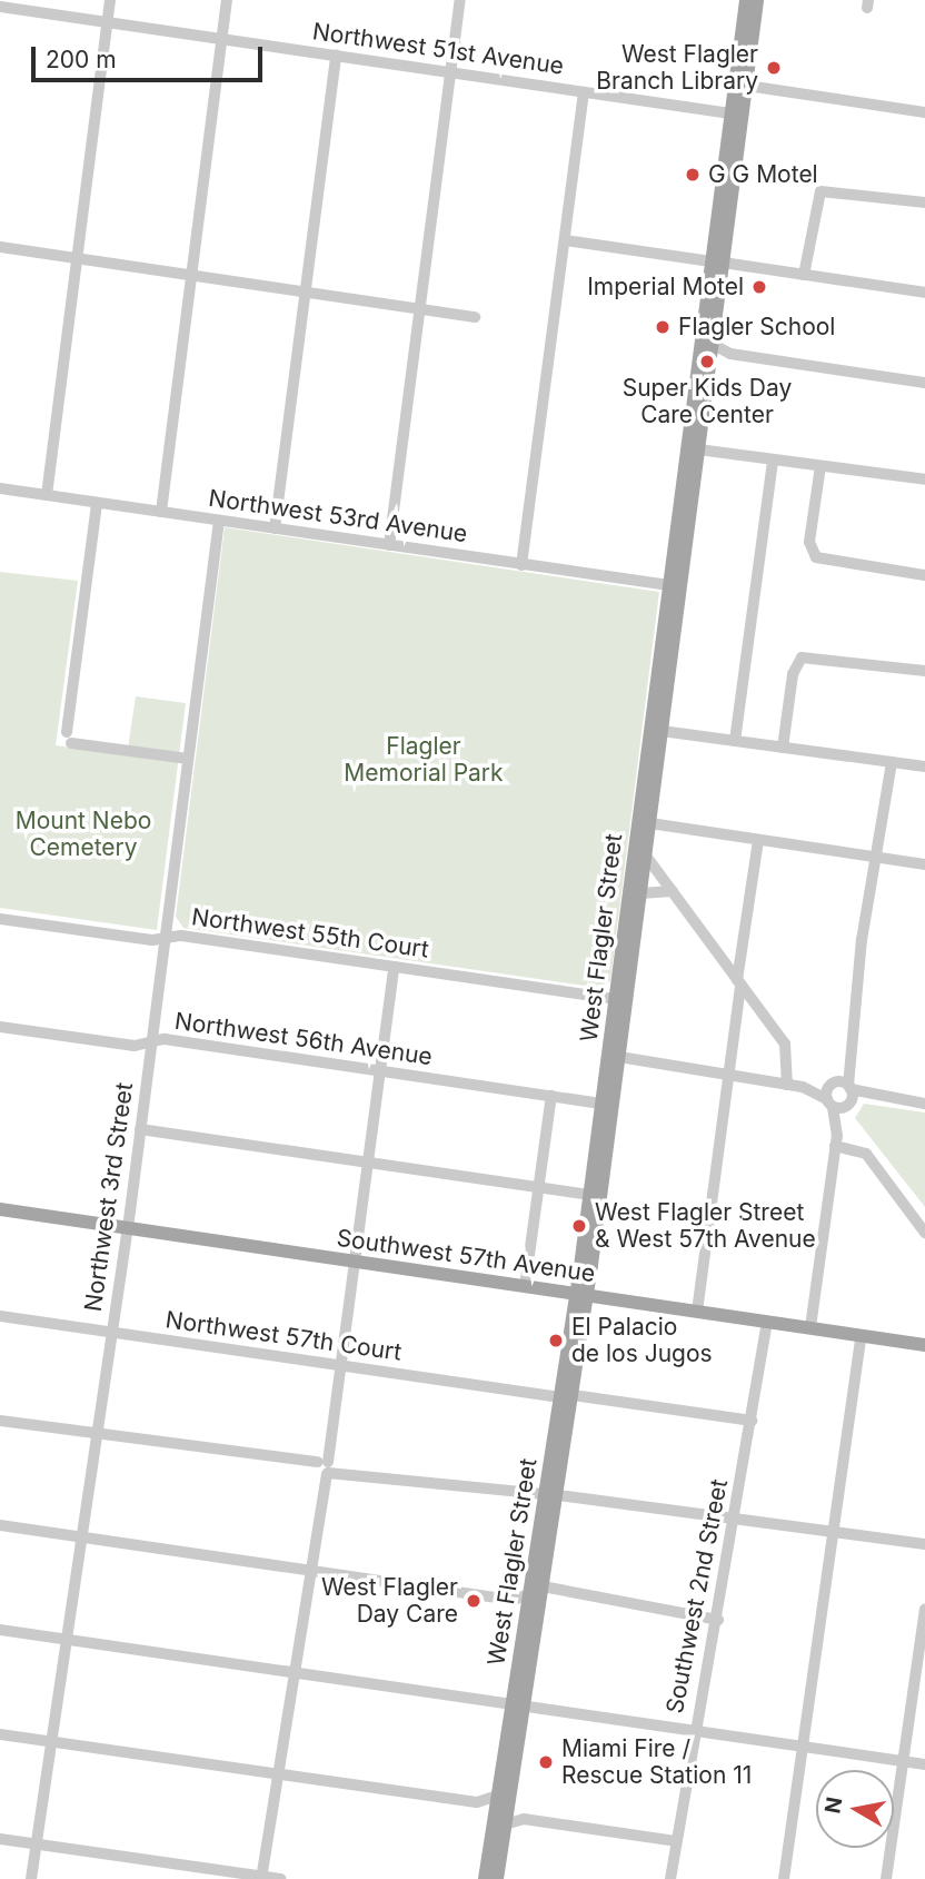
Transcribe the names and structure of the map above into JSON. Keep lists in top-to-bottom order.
{
  "streets": {
    "main road": ["West Flagler Street", "Southwest 57th Avenue"],
    "street": [
      "Northwest 51st Avenue",
      "Northwest 53rd Avenue",
      "Northwest 55th Court",
      "Northwest 56th Avenue",
      "Northwest 3rd Street",
      "Northwest 57th Court",
      "Southwest 2nd Street"
    ]
  },
  "crossings": [
    ["Northwest 53rd Avenue", "West Flagler Street"],
    ["Northwest 53rd Avenue", "Northwest 3rd Street"],
    ["Northwest 55th Court", "West Flagler Street"],
    ["Northwest 55th Court", "Northwest 3rd Street"],
    ["West Flagler Street", "Northwest 56th Avenue"],
    ["West Flagler Street", "Southwest 57th Avenue"],
    ["West Flagler Street", "Northwest 57th Court"],
    ["Northwest 56th Avenue", "Northwest 3rd Street"],
    ["Northwest 3rd Street", "Southwest 57th Avenue"],
    ["Northwest 3rd Street", "Northwest 57th Court"],
    ["Southwest 57th Avenue", "Southwest 2nd Street"],
    ["Northwest 57th Court", "Southwest 2nd Street"]
  ],
  "parks": ["Flagler Memorial Park", "Mount Nebo Cemetery"],
  "places": [
    "West Flagler Branch Library",
    "G G Motel",
    "Imperial Motel",
    "Flagler School",
    "Super Kids Day Care Center",
    "West Flagler Street & West 57th Avenue",
    "El Palacio de los Jugos",
    "West Flagler Day Care",
    "Miami Fire / Rescue Station 11"
  ],
  "scale_bar": "200 m",
  "north": "left"
}
